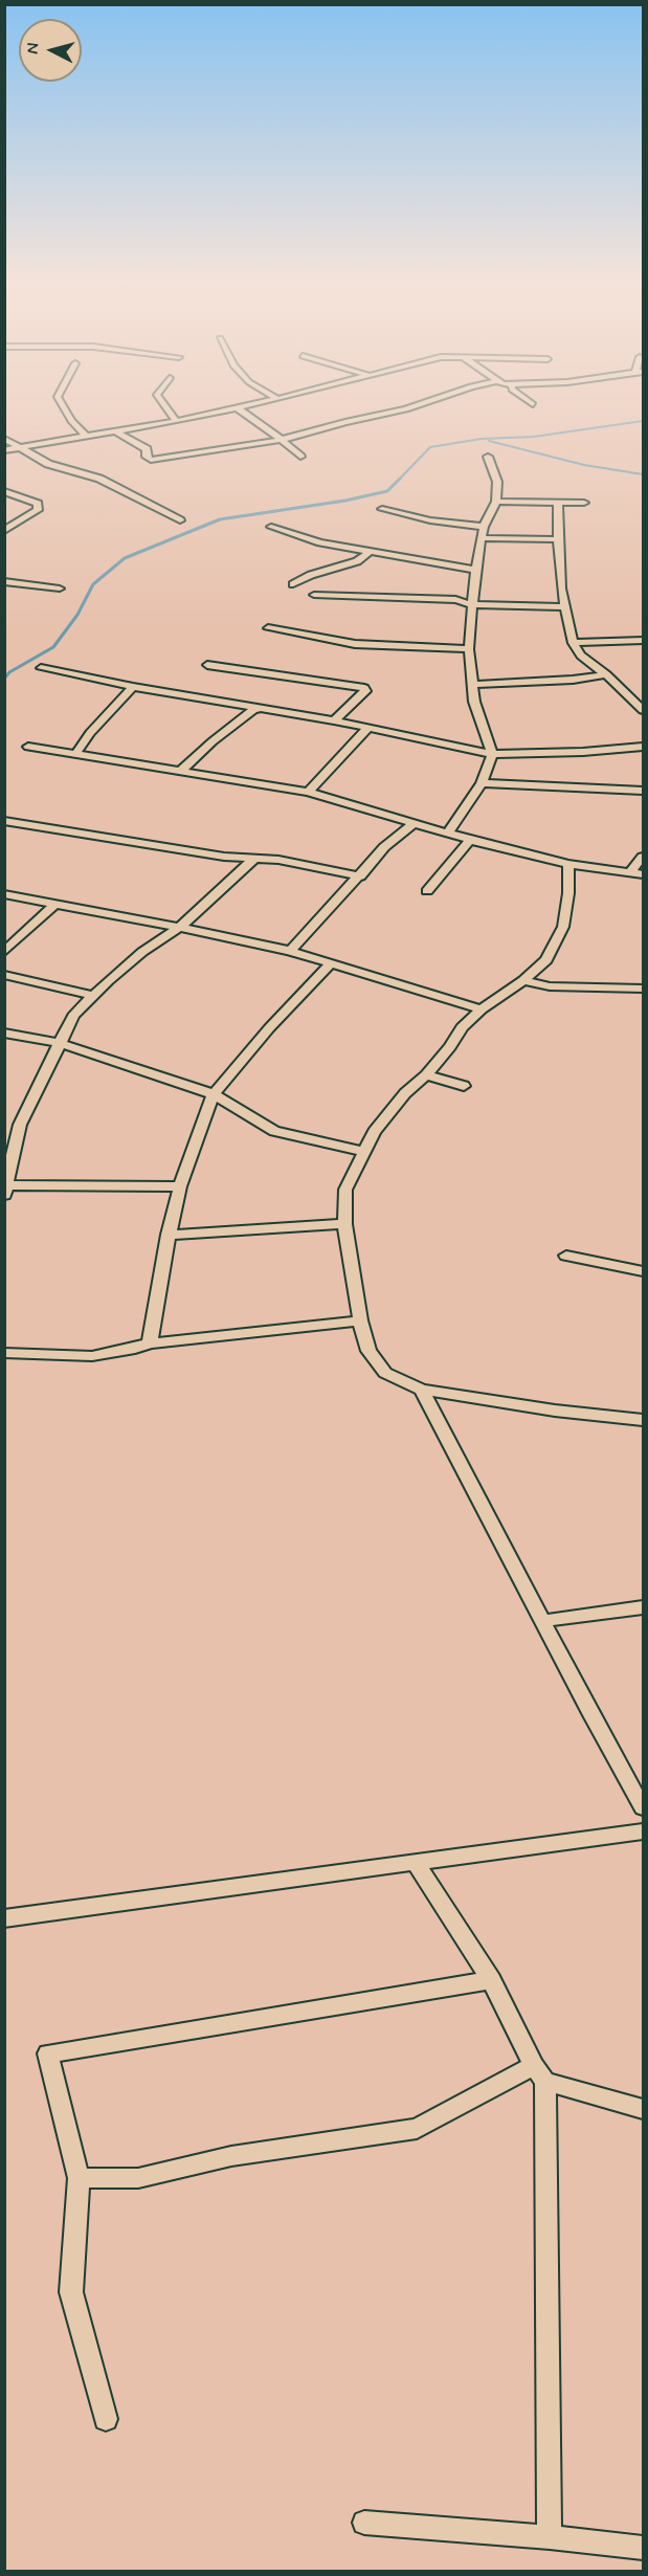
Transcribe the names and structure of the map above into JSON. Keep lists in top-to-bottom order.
{
  "north": "left"
}
